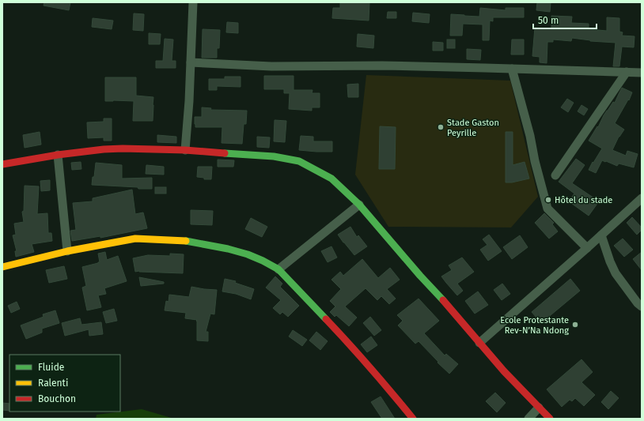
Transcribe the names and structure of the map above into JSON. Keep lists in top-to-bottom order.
{
  "places": ["Stade Gaston Peyrille", "Hôtel du stade", "Ecole Protestante Rev-N’Na Ndong"],
  "legend": ["Fluide", "Ralenti", "Bouchon"],
  "scale_bar": "50 m"
}
